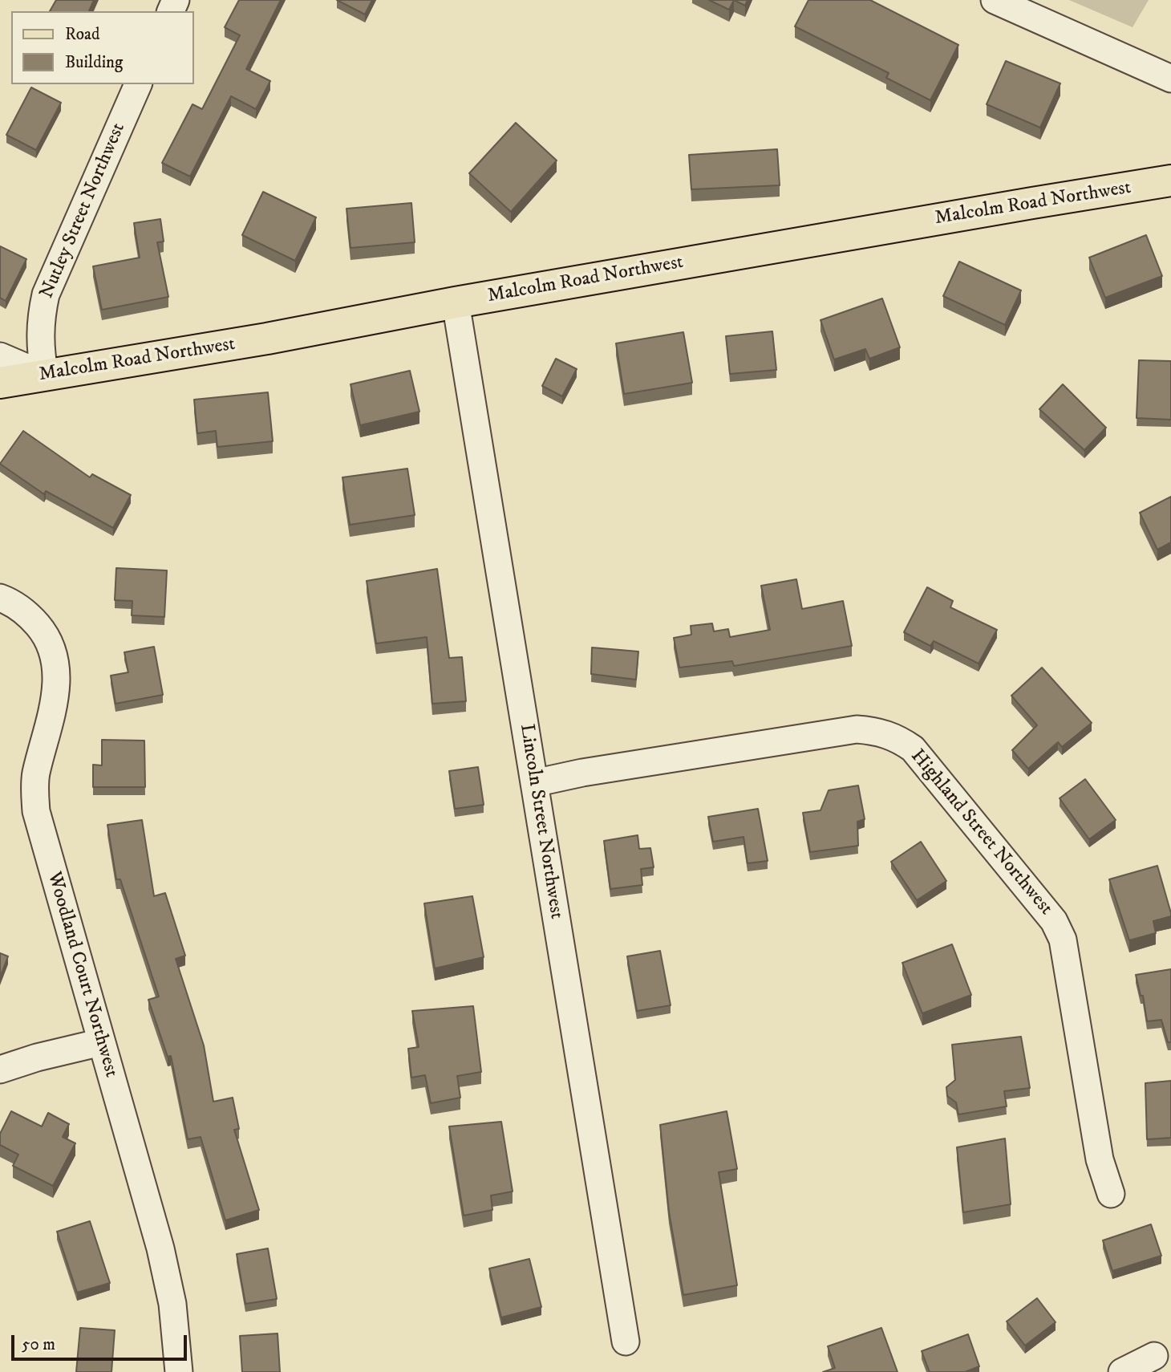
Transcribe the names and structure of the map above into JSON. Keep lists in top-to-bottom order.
{
  "streets": {
    "main road": ["Malcolm Road Northwest"],
    "street": [
      "Nutley Street Northwest",
      "Lincoln Street Northwest",
      "Highland Street Northwest",
      "Woodland Court Northwest"
    ]
  },
  "crossings": [
    ["Malcolm Road Northwest", "Nutley Street Northwest"],
    ["Malcolm Road Northwest", "Lincoln Street Northwest"],
    ["Lincoln Street Northwest", "Highland Street Northwest"]
  ],
  "legend": ["Road", "Building"],
  "scale_bar": "50 m"
}
